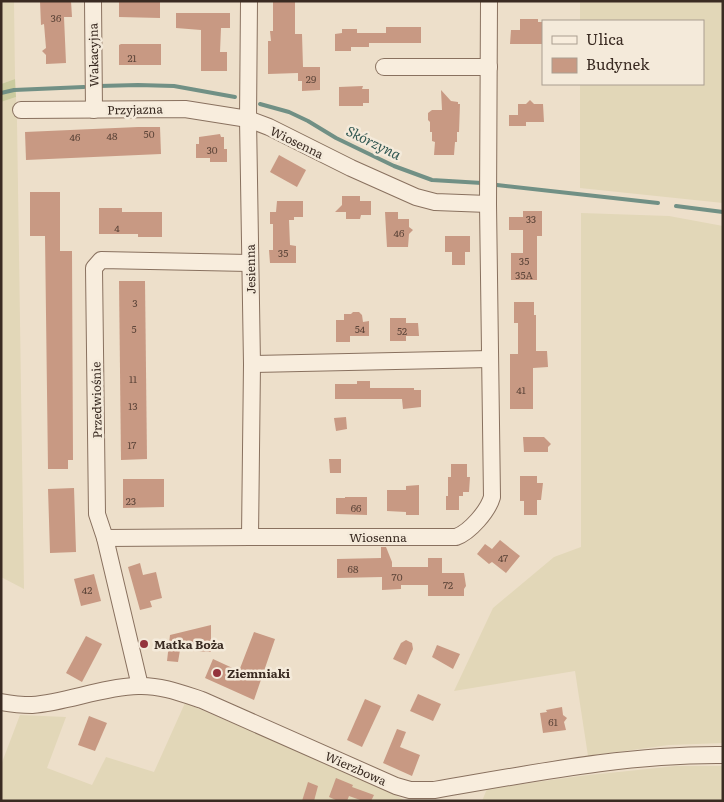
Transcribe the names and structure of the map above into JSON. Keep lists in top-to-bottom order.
{
  "streets": {
    "street": [
      "Wakacyjna",
      "Przyjazna",
      "Wiosenna",
      "Jesienna",
      "Przedwiośnie",
      "Wierzbowa"
    ]
  },
  "crossings": [
    ["Wakacyjna", "Przyjazna"],
    ["Przyjazna", "Wiosenna"],
    ["Przyjazna", "Jesienna"],
    ["Wiosenna", "Jesienna"],
    ["Wiosenna", "Przedwiośnie"],
    ["Jesienna", "Przedwiośnie"],
    ["Przedwiośnie", "Wierzbowa"]
  ],
  "water": ["Skórzyna"],
  "places": ["Matka Boża", "Ziemniaki"],
  "house_numbers": [
    "36",
    "21",
    "29",
    "50",
    "48",
    "46",
    "30",
    "33",
    "4",
    "46",
    "35",
    "35",
    "35A",
    "3",
    "5",
    "54",
    "52",
    "11",
    "41",
    "13",
    "17",
    "23",
    "66",
    "47",
    "68",
    "70",
    "72",
    "42",
    "61"
  ],
  "legend": ["Ulica", "Budynek"]
}
